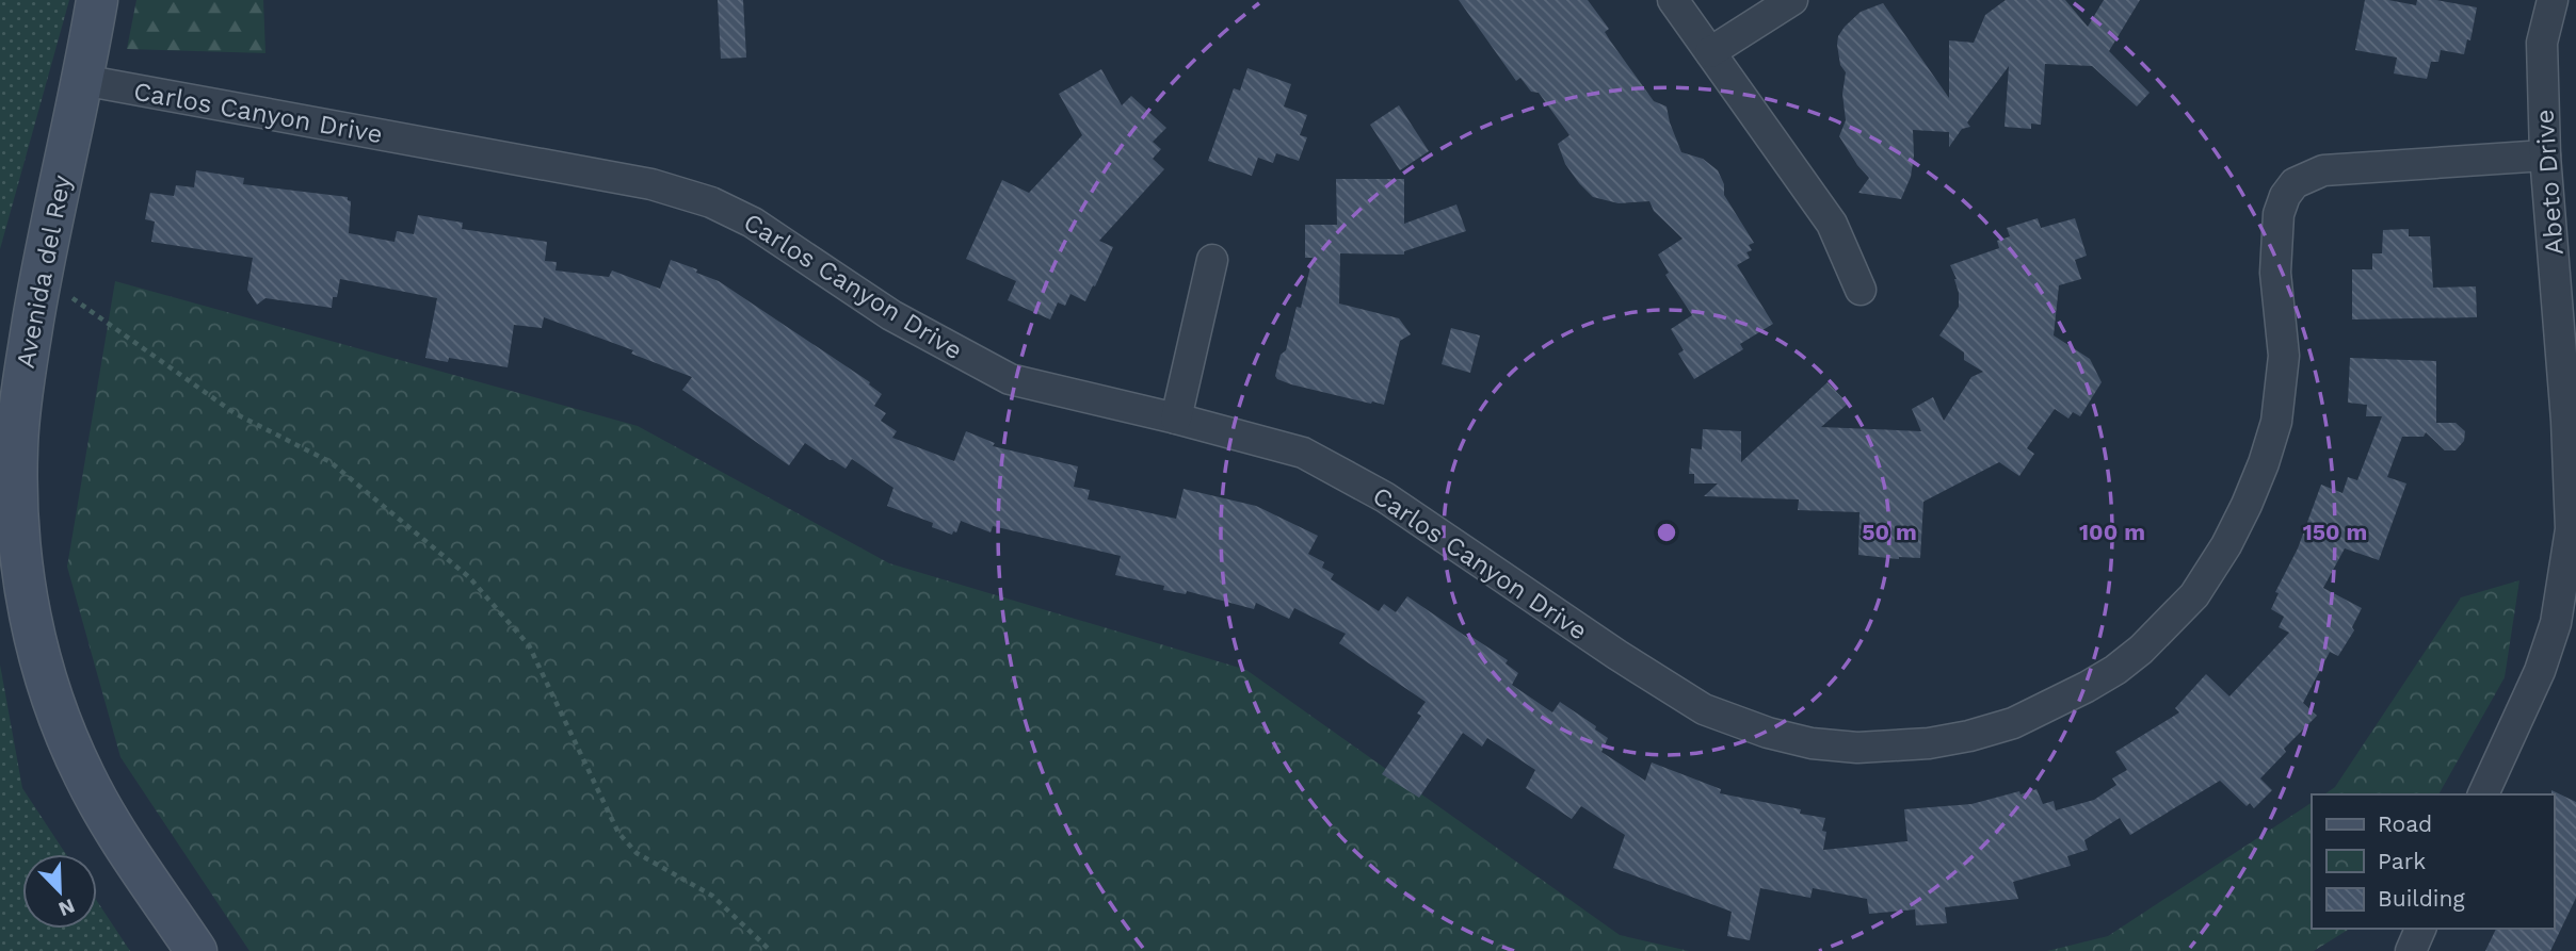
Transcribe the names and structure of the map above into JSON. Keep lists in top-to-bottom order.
{
  "streets": {
    "street": ["Carlos Canyon Drive", "Abeto Drive", "Avenida del Rey"]
  },
  "crossings": [
    ["Carlos Canyon Drive", "Abeto Drive"],
    ["Carlos Canyon Drive", "Avenida del Rey"]
  ],
  "legend": ["Road", "Park", "Building"],
  "north": "bottom right",
  "rings": ["50 m", "100 m", "150 m"]
}
